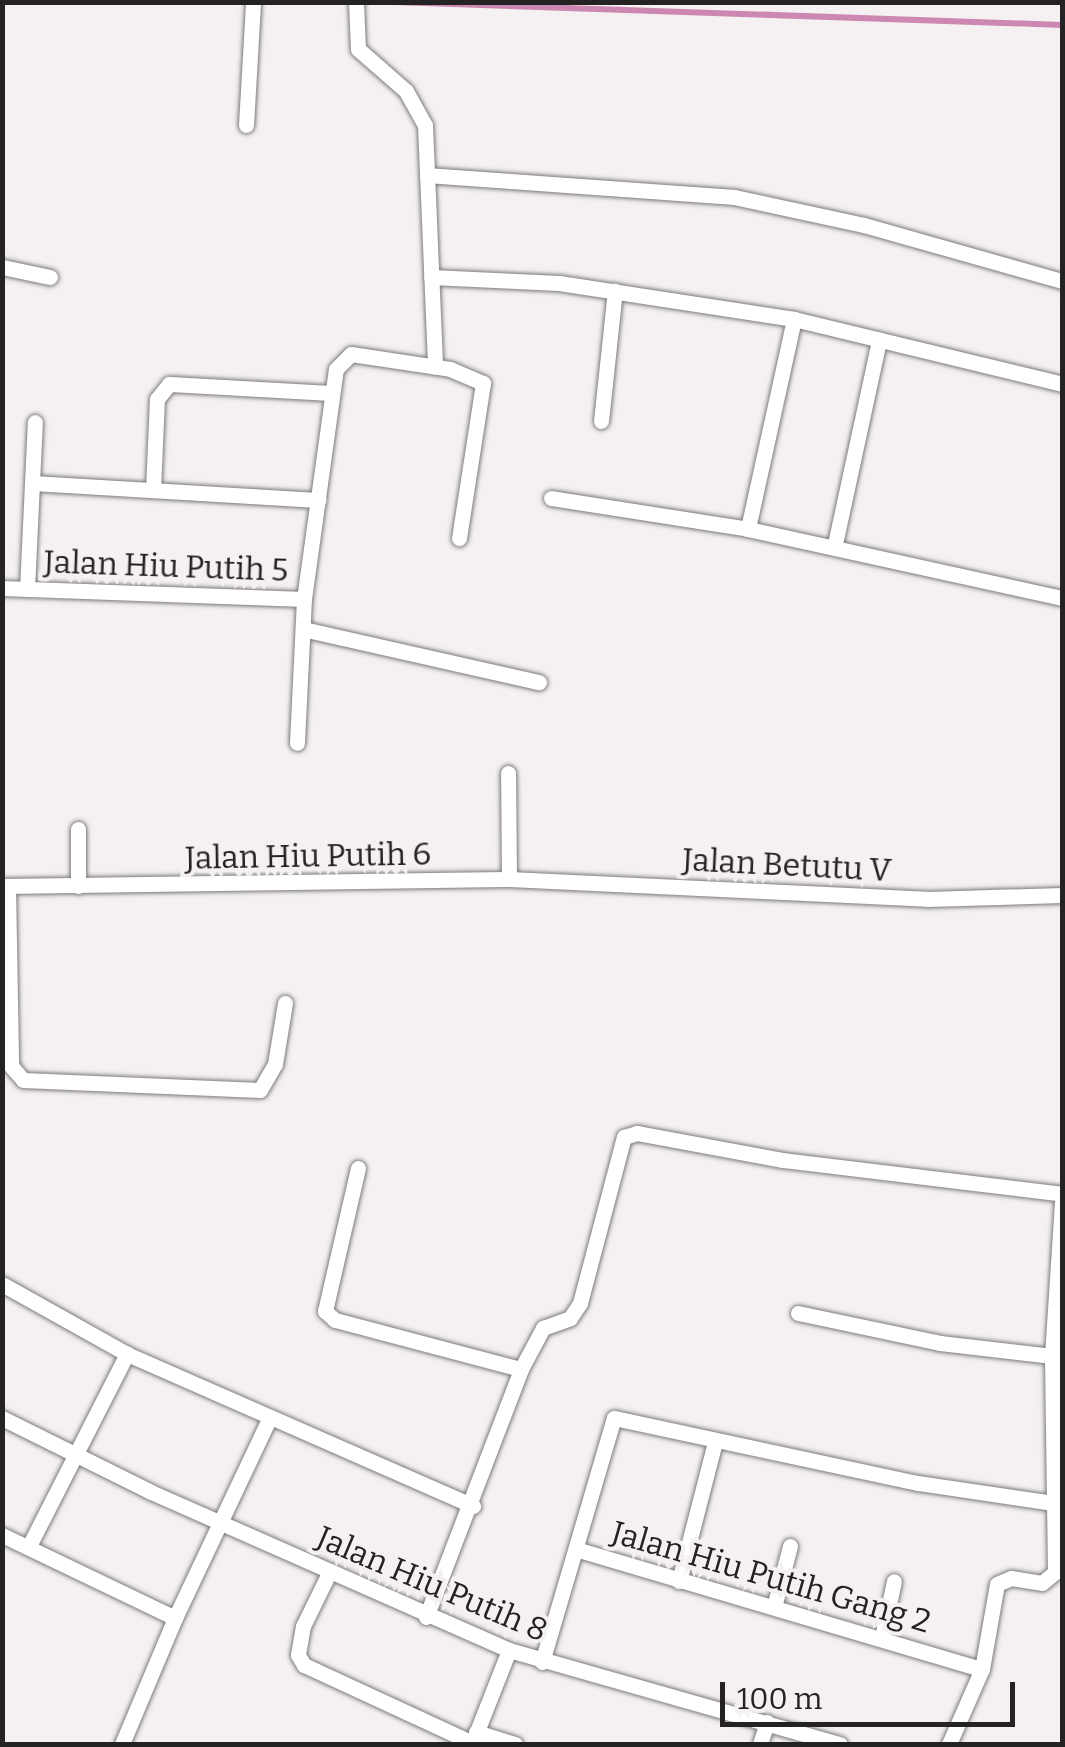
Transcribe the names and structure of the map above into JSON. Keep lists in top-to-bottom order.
{
  "streets": {
    "street": [
      "Jalan Hiu Putih 5",
      "Jalan Hiu Putih 6",
      "Jalan Betutu V",
      "Jalan Hiu Putih Gang 2",
      "Jalan Hiu Putih 8"
    ]
  },
  "crossings": [
    ["Jalan Hiu Putih 6", "Jalan Betutu V"]
  ],
  "scale_bar": "100 m"
}
